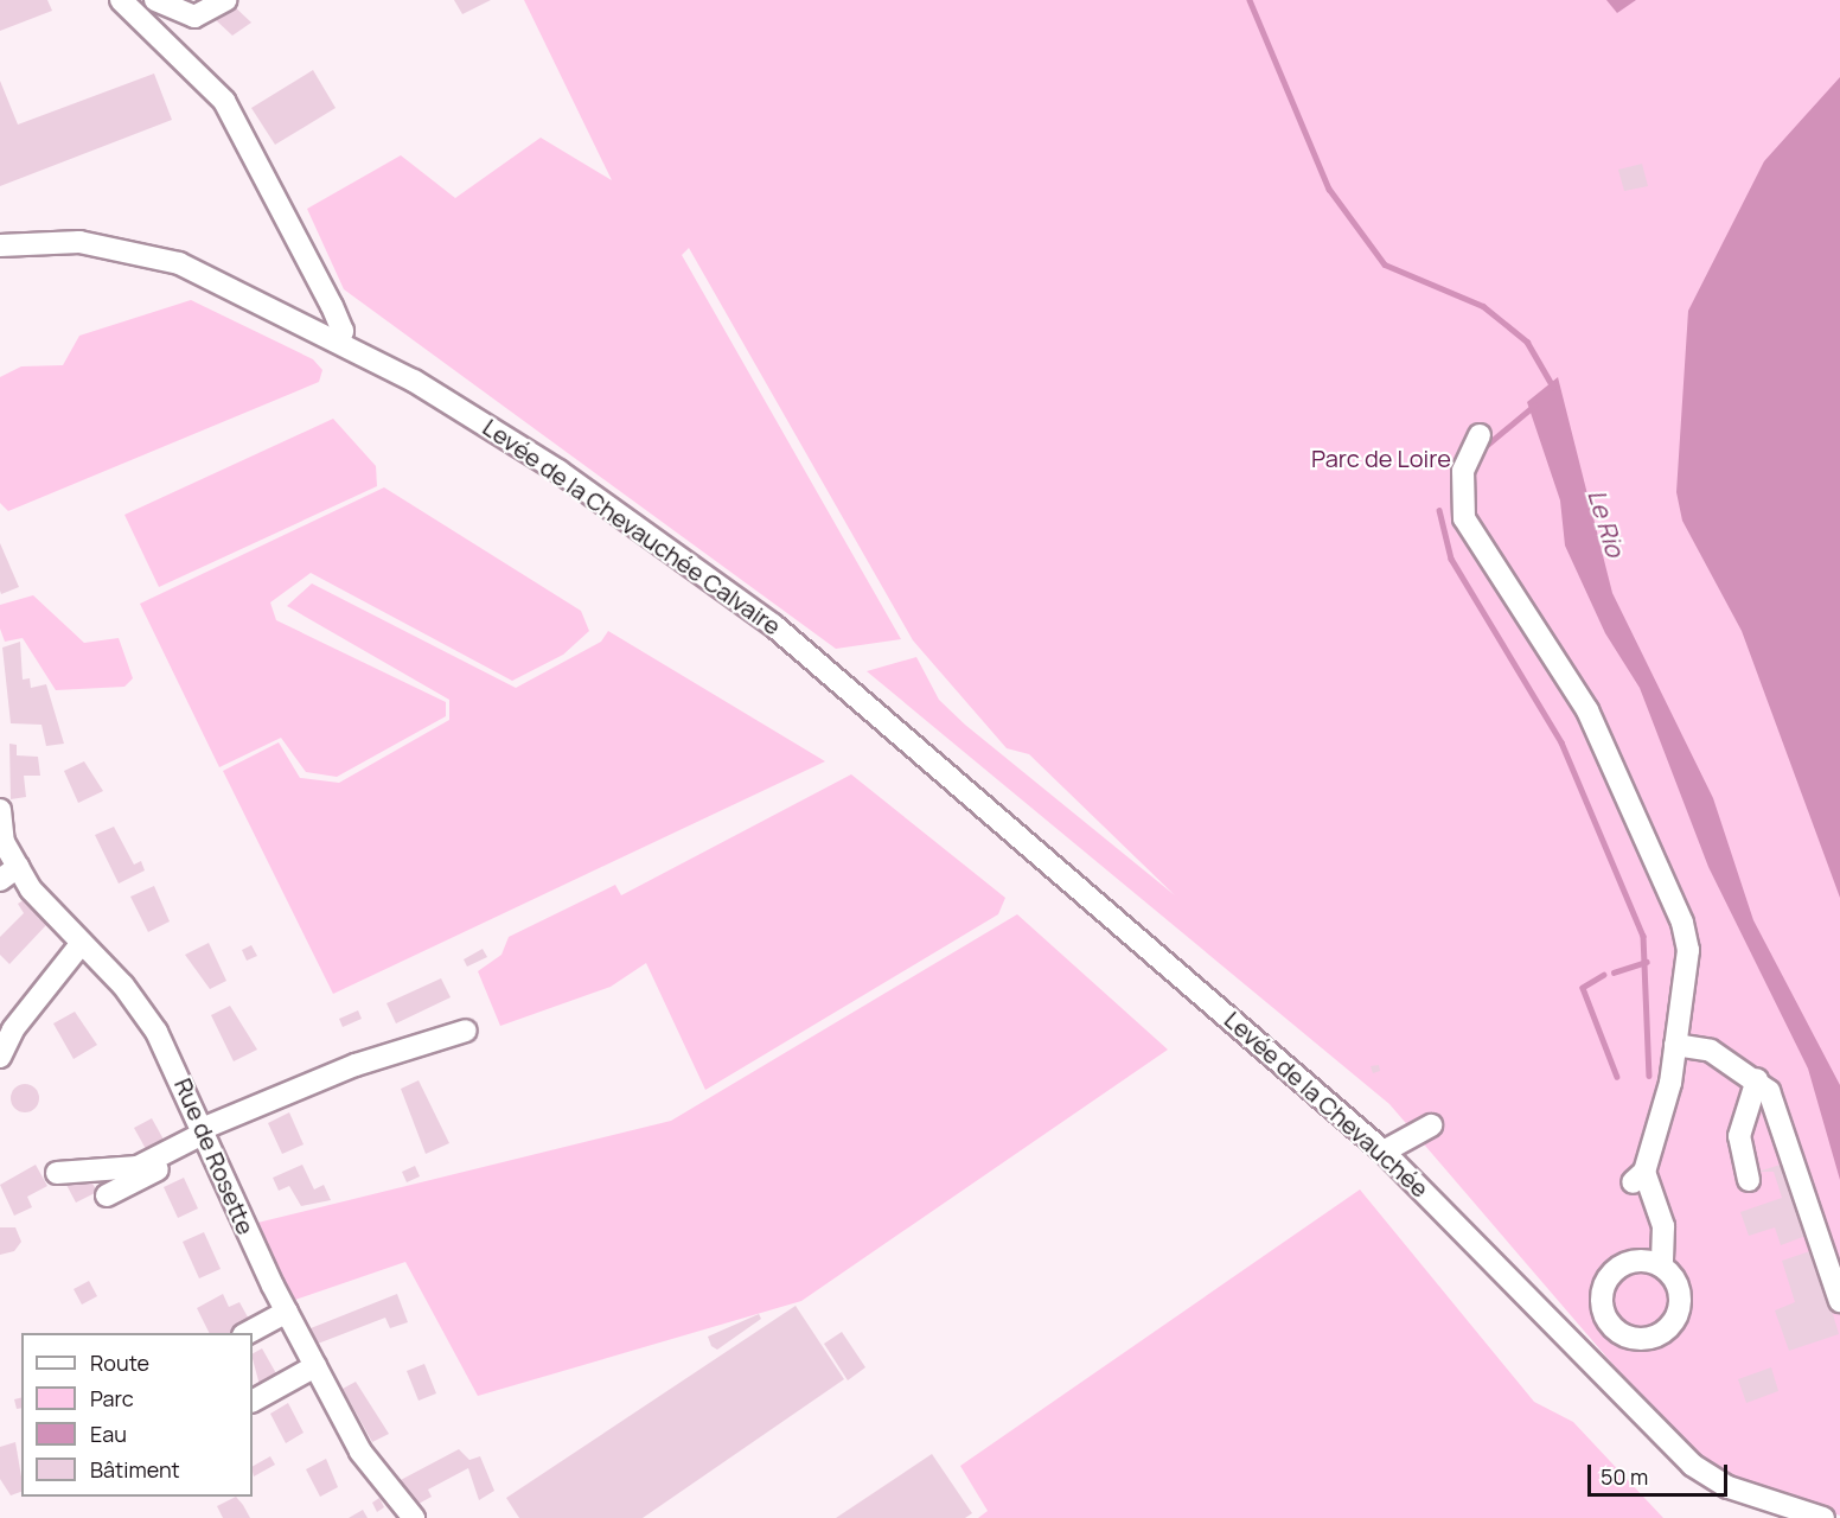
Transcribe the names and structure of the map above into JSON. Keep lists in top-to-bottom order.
{
  "streets": {
    "street": ["Levée de la Chevauchée Calvaire", "Levée de la Chevauchée", "Rue de Rosette"]
  },
  "crossings": [
    ["Levée de la Chevauchée Calvaire", "Levée de la Chevauchée"]
  ],
  "water": ["Le Rio"],
  "parks": ["Parc de Loire"],
  "legend": [
    "Route",
    "Parc",
    "Eau",
    "Bâtiment"
  ],
  "scale_bar": "50 m"
}
